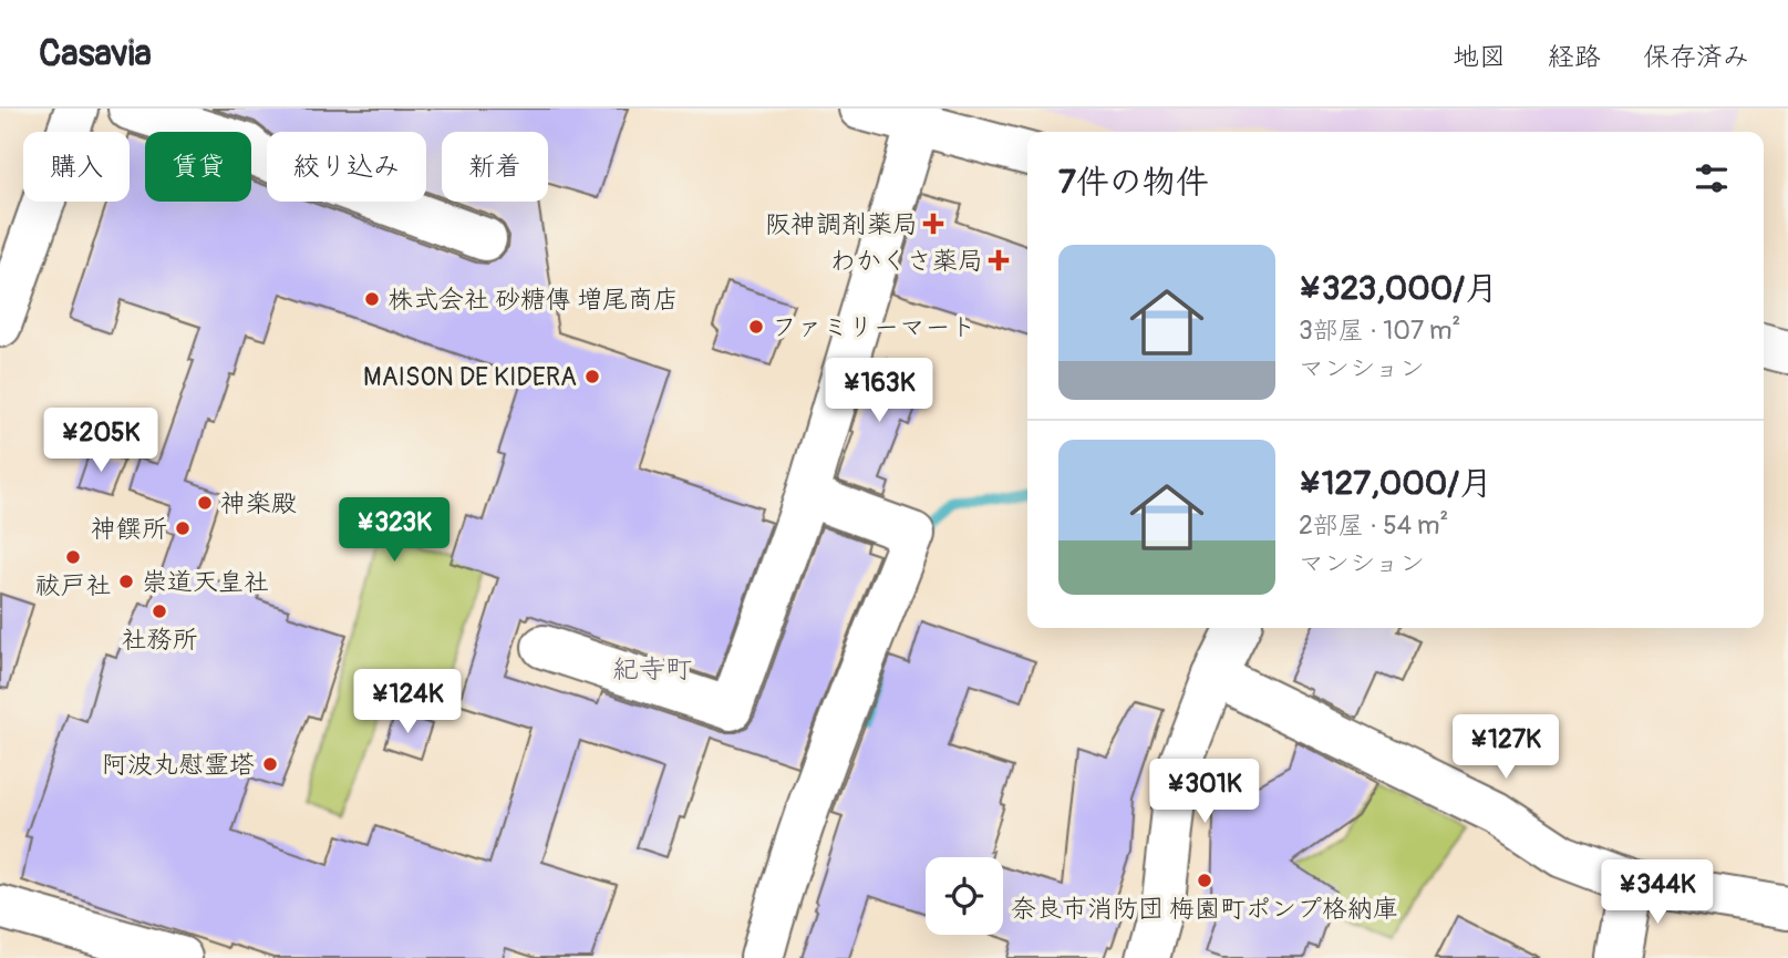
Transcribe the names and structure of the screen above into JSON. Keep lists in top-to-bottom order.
{
  "districts": ["紀寺町"],
  "places": {
    "health": ["阪神調剤薬局", "わかくさ薬局"],
    "other": [
      "株式会社 砂糖傳 増尾商店",
      "ファミリーマート",
      "MAISON DE KIDERA",
      "神楽殿",
      "神饌所",
      "祓戸社",
      "崇道天皇社",
      "社務所",
      "阿波丸慰霊塔",
      "奈良市消防団 梅園町ポンプ格納庫"
    ]
  },
  "page": {
    "header": "Casavia",
    "nav": ["地図", "経路", "保存済み"],
    "chip": [
      "購入",
      "賃貸",
      "絞り込み",
      "新着"
    ],
    "heading": "7件の物件",
    "list": [
      {
        "name": "¥323,000/月",
        "note": "3部屋 · 107 m² · マンション"
      },
      {
        "name": "¥127,000/月",
        "note": "2部屋 · 54 m² · マンション"
      }
    ],
    "price": [
      "¥163K",
      "¥205K",
      "¥323K",
      "¥124K",
      "¥127K",
      "¥301K",
      "¥344K"
    ]
  }
}
